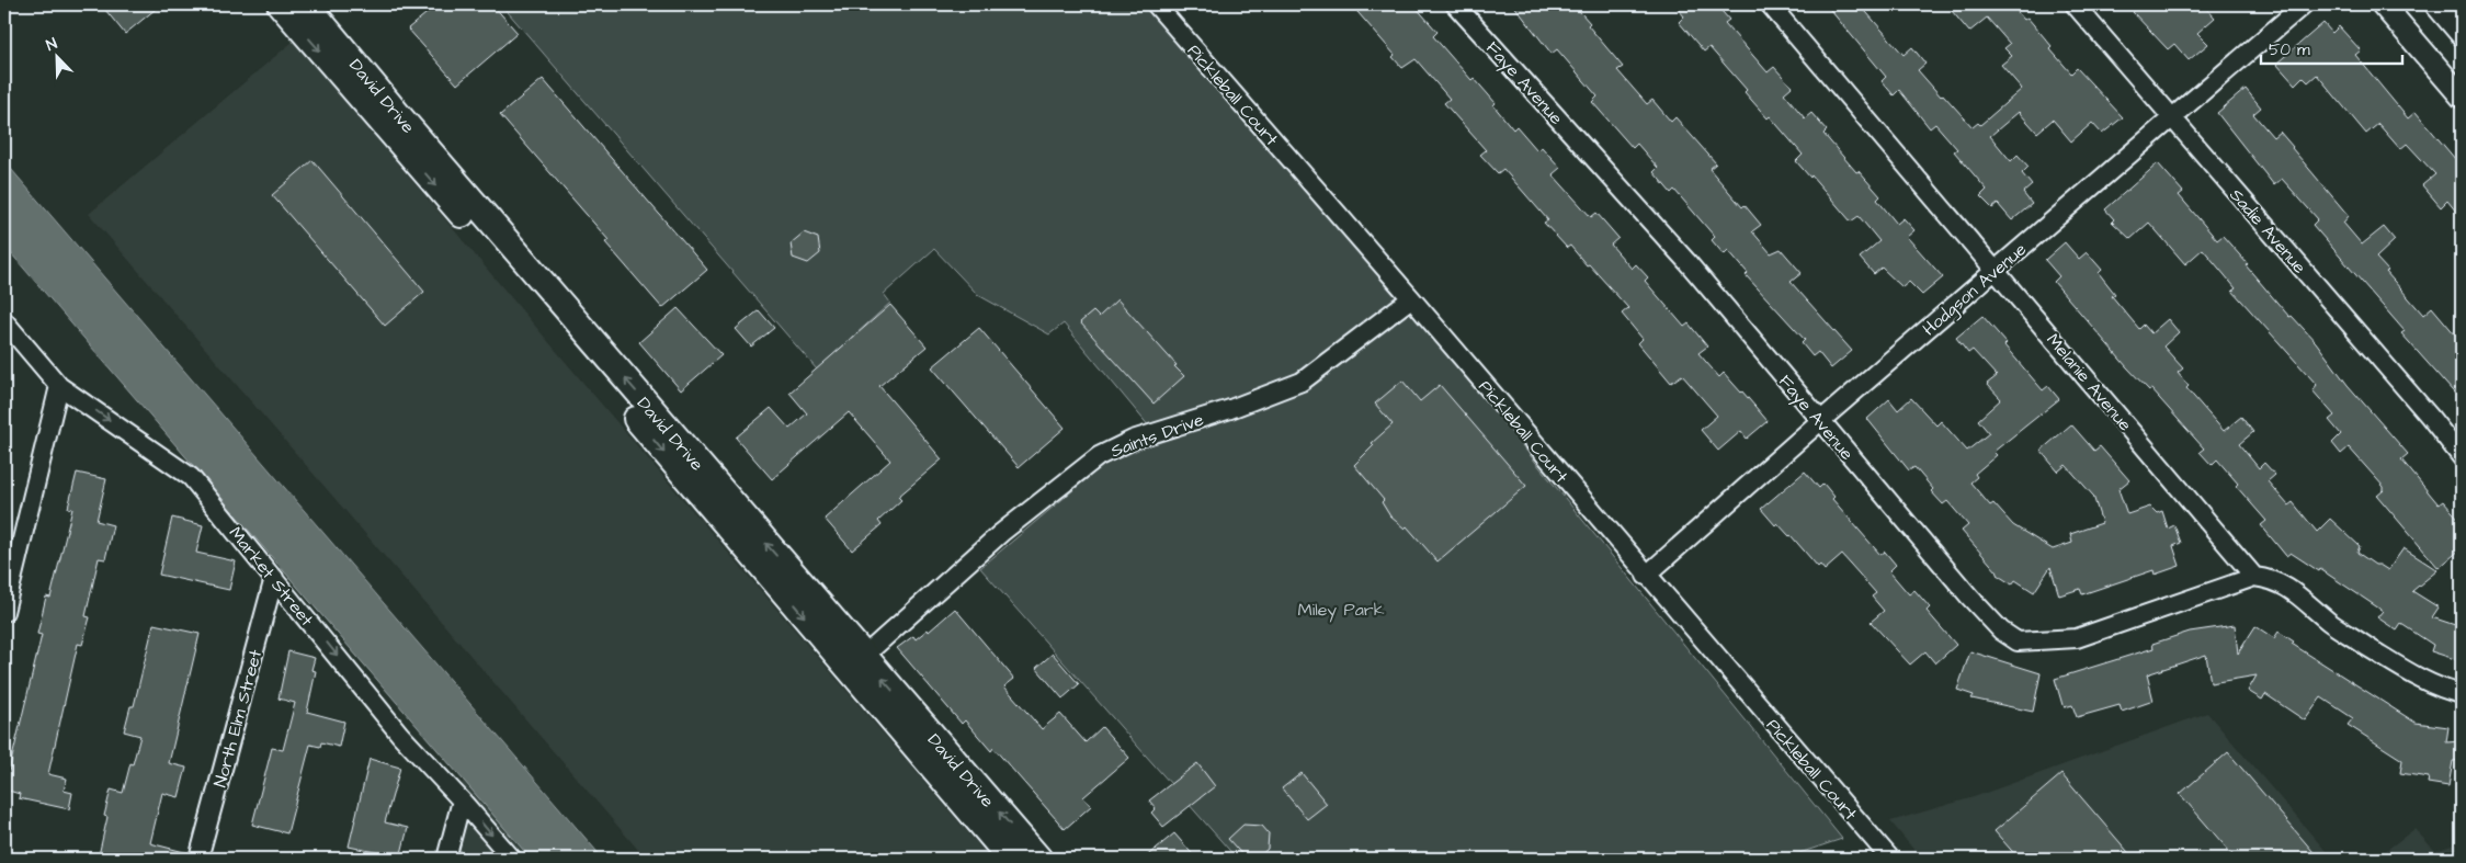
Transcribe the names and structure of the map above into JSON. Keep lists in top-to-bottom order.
{
  "streets": {
    "main road": ["David Drive"],
    "street": [
      "Faye Avenue",
      "Pickleball Court",
      "Sadie Avenue",
      "Hodgson Avenue",
      "Melanie Avenue",
      "Saints Drive",
      "Market Street",
      "North Elm Street"
    ]
  },
  "crossings": [
    ["Faye Avenue", "Hodgson Avenue"],
    ["Faye Avenue", "Melanie Avenue"],
    ["Pickleball Court", "Hodgson Avenue"],
    ["Pickleball Court", "Saints Drive"],
    ["David Drive", "Saints Drive"],
    ["Sadie Avenue", "Hodgson Avenue"],
    ["Hodgson Avenue", "Melanie Avenue"],
    ["Market Street", "North Elm Street"]
  ],
  "one_way": ["Market Street"],
  "parks": ["Miley Park"],
  "scale_bar": "50 m",
  "north": "top left"
}
